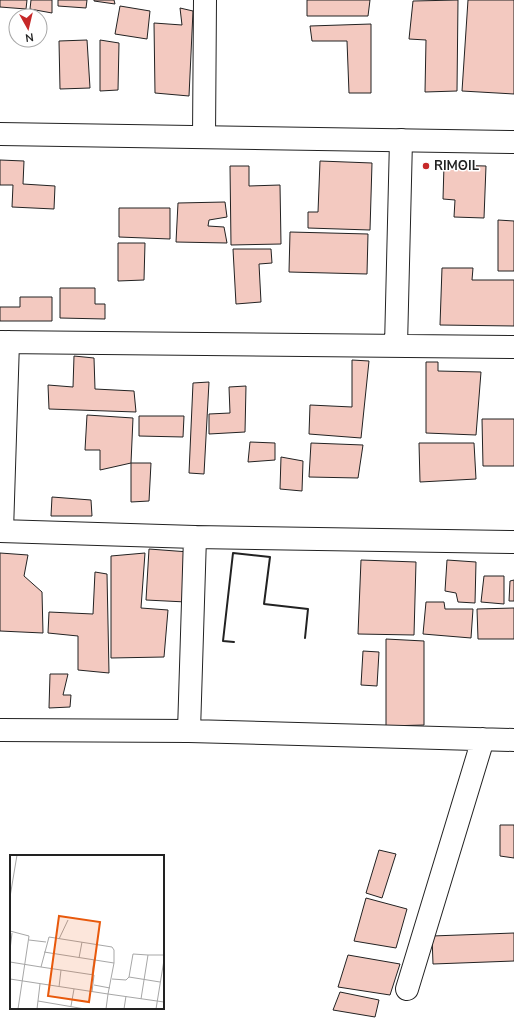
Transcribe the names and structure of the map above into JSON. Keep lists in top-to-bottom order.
{
  "places": ["RIMOIL"],
  "north": "bottom"
}
